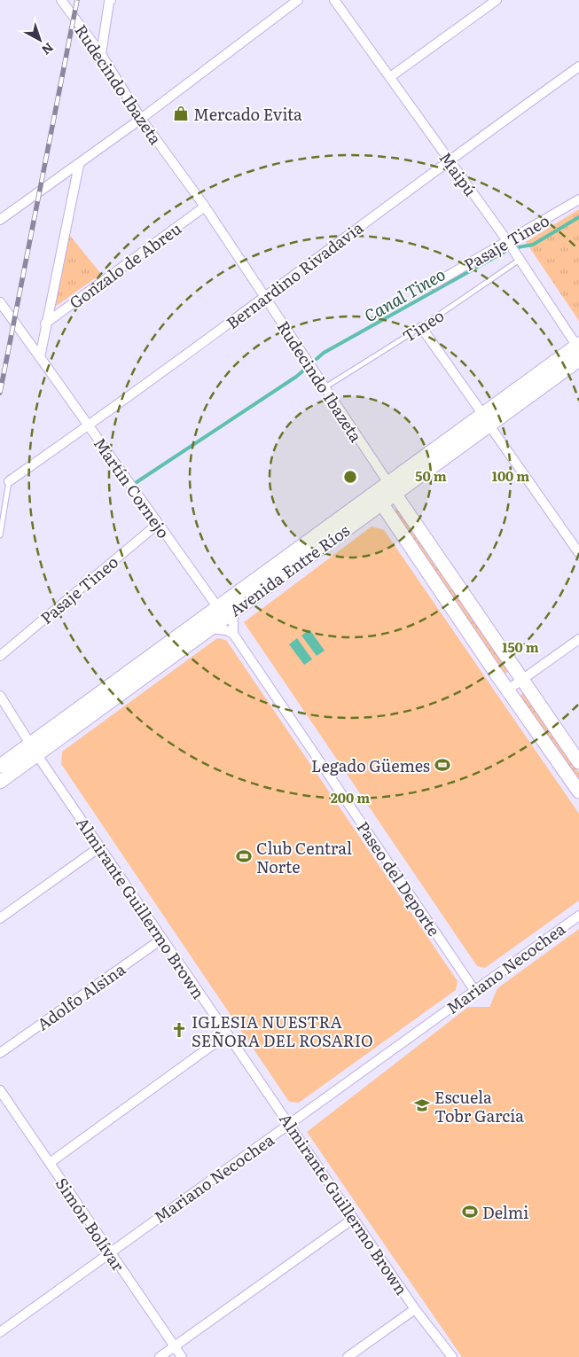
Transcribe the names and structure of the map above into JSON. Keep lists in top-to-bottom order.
{
  "streets": {
    "main road": ["Rudecindo Ibazeta", "Avenida Entre Ríos"],
    "street": [
      "Maipú",
      "Pasaje Tineo",
      "Gonzalo de Abreu",
      "Bernardino Rivadavia",
      "Martín Cornejo",
      "Paseo del Deporte",
      "Almirante Guillermo Brown",
      "Mariano Necochea",
      "Adolfo Alsina",
      "Simón Bolívar"
    ],
    "lane": ["Tineo"]
  },
  "crossings": [
    ["Rudecindo Ibazeta", "Gonzalo de Abreu"],
    ["Rudecindo Ibazeta", "Bernardino Rivadavia"],
    ["Rudecindo Ibazeta", "Tineo"],
    ["Rudecindo Ibazeta", "Avenida Entre Ríos"],
    ["Maipú", "Pasaje Tineo"],
    ["Maipú", "Bernardino Rivadavia"],
    ["Maipú", "Tineo"],
    ["Maipú", "Avenida Entre Ríos"],
    ["Pasaje Tineo", "Martín Cornejo"],
    ["Bernardino Rivadavia", "Martín Cornejo"],
    ["Martín Cornejo", "Avenida Entre Ríos"],
    ["Avenida Entre Ríos", "Almirante Guillermo Brown"],
    ["Paseo del Deporte", "Mariano Necochea"],
    ["Almirante Guillermo Brown", "Mariano Necochea"],
    ["Almirante Guillermo Brown", "Adolfo Alsina"],
    ["Mariano Necochea", "Simón Bolívar"]
  ],
  "water": ["Canal Tineo"],
  "places": {
    "shop": ["Mercado Evita"],
    "sports": ["Legado Güemes", "Club Central Norte", "Delmi"],
    "church": ["IGLESIA NUESTRA SEÑORA DEL ROSARIO"],
    "school or university": ["Escuela Tobr García"]
  },
  "north": "bottom right",
  "rings": [
    "50 m",
    "100 m",
    "150 m",
    "200 m"
  ]
}
